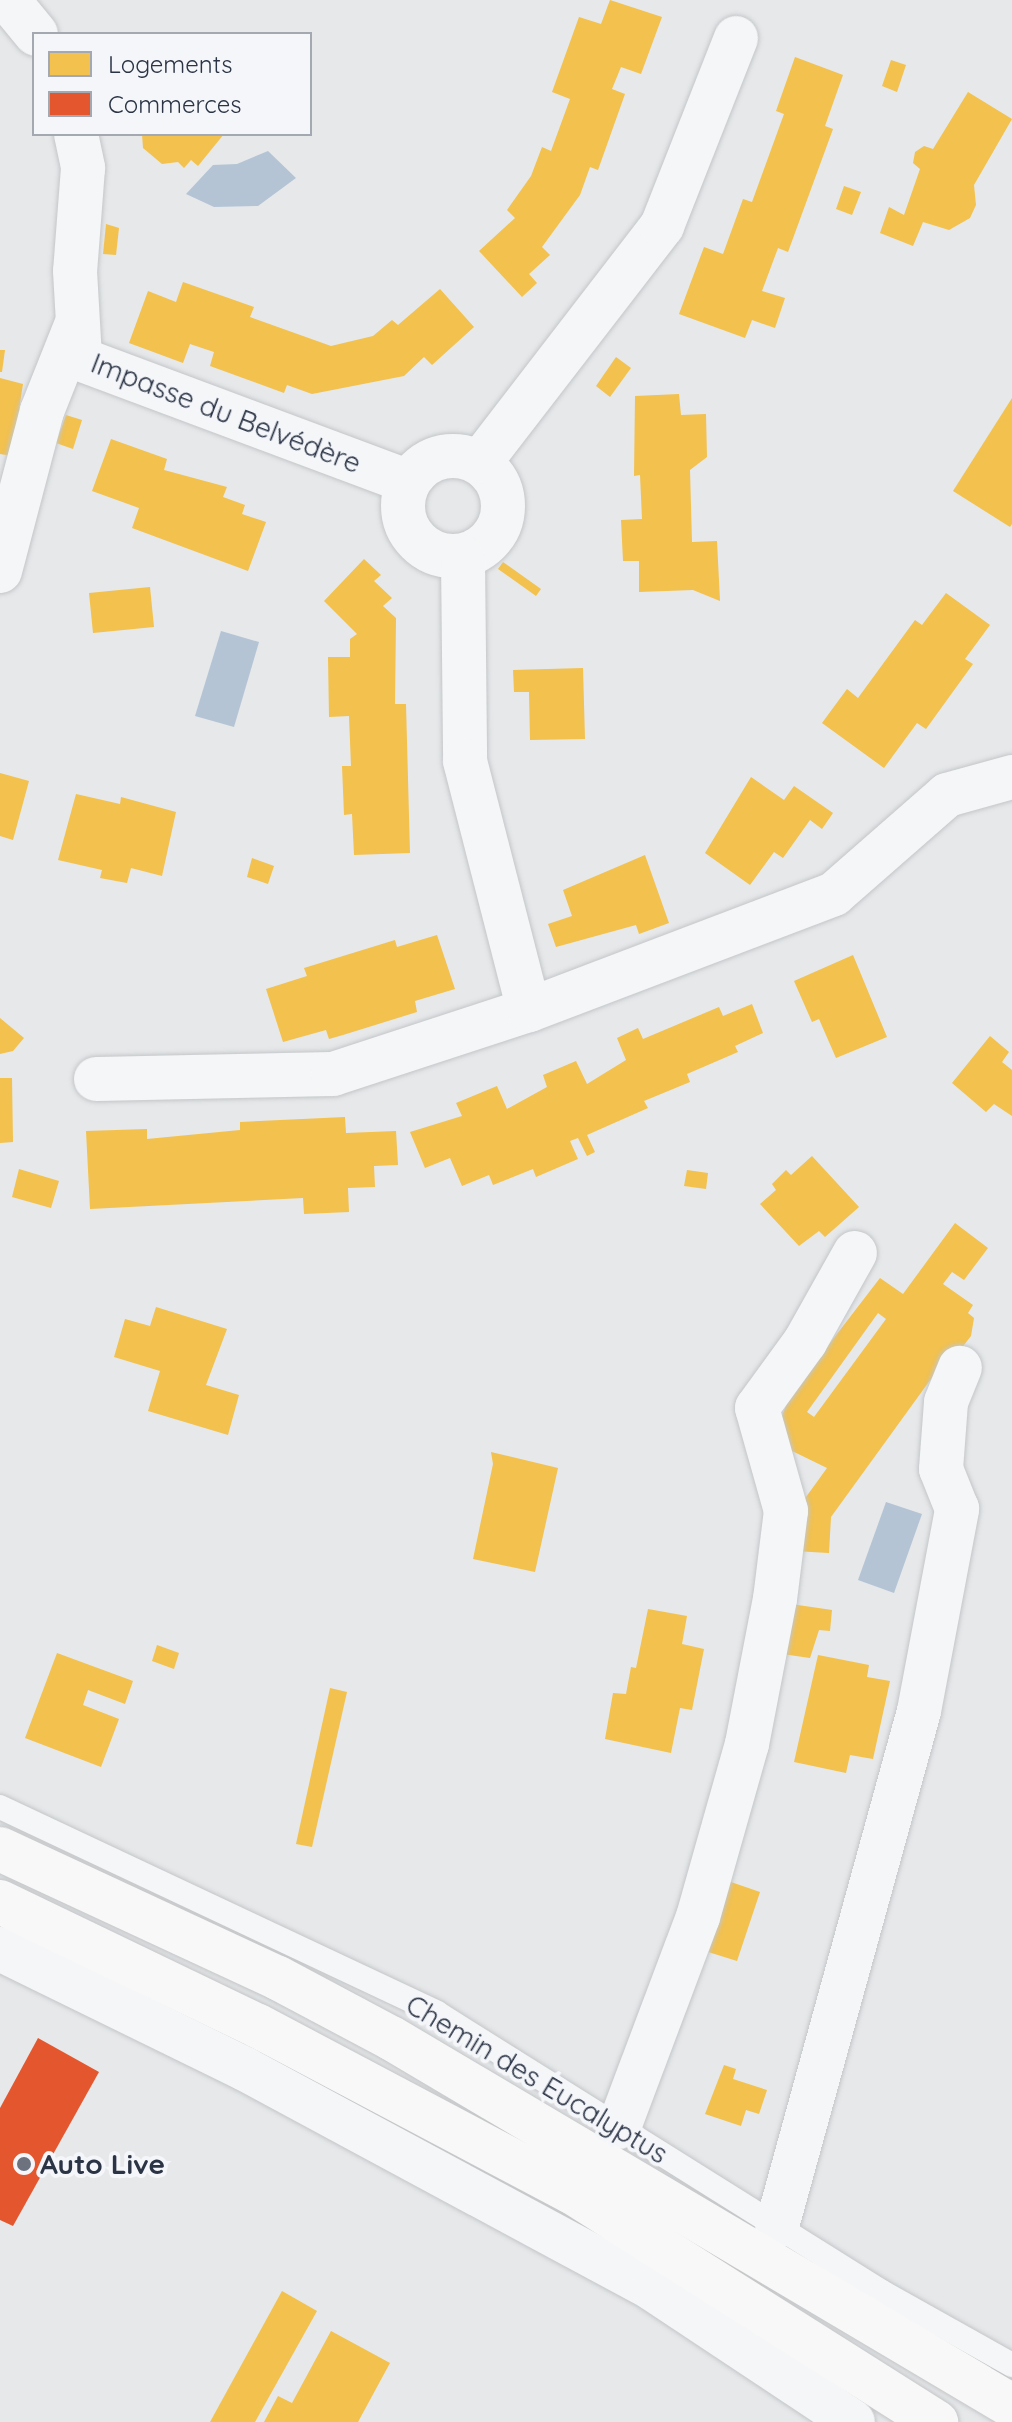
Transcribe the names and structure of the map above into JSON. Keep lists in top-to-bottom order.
{
  "streets": {
    "main road": ["Chemin des Eucalyptus"],
    "street": ["Impasse du Belvédère"]
  },
  "places": ["Auto Live"],
  "legend": ["Logements", "Commerces"]
}
